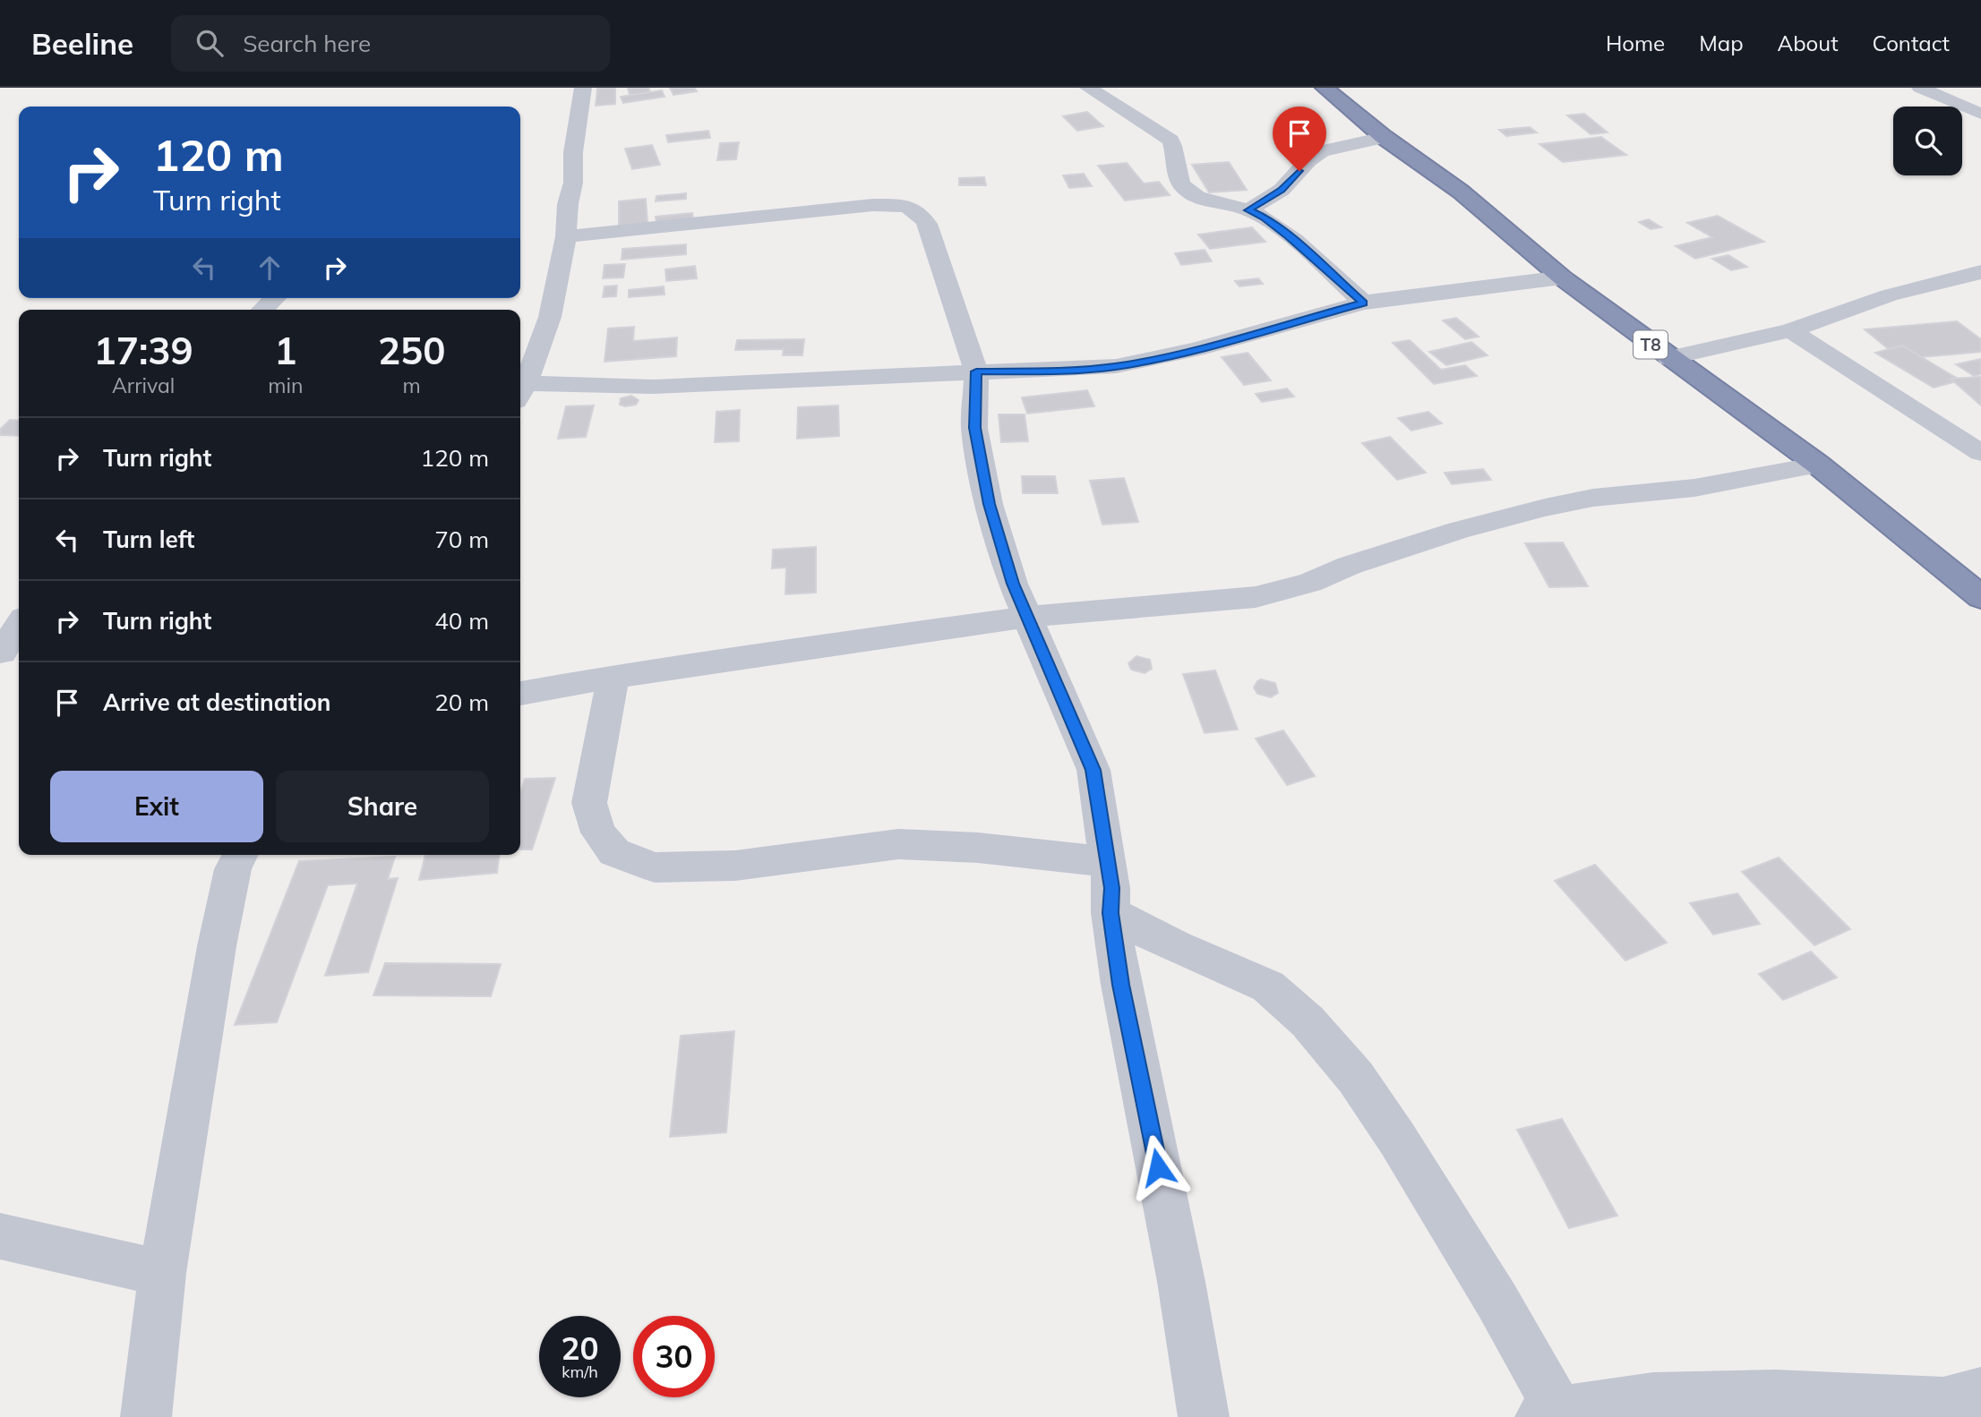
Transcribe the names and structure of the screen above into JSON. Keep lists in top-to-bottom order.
{
  "streets": {
    "highway": ["T8"]
  },
  "page": {
    "header": "Beeline",
    "search": "Search here",
    "nav": [
      "Home",
      "Map",
      "About",
      "Contact"
    ],
    "turn": ["120 m", "Turn right"],
    "eta": [
      "17:39",
      "Arrival",
      "1",
      "min",
      "250",
      "m"
    ],
    "list": [
      {
        "name": "Turn right",
        "value": "120 m"
      },
      {
        "name": "Turn left",
        "value": "70 m"
      },
      {
        "name": "Turn right",
        "value": "40 m"
      },
      {
        "name": "Arrive at destination",
        "value": "20 m"
      }
    ],
    "buttons": ["Exit", "Share"],
    "speed": "20 km/h",
    "limit": "30"
  }
}
